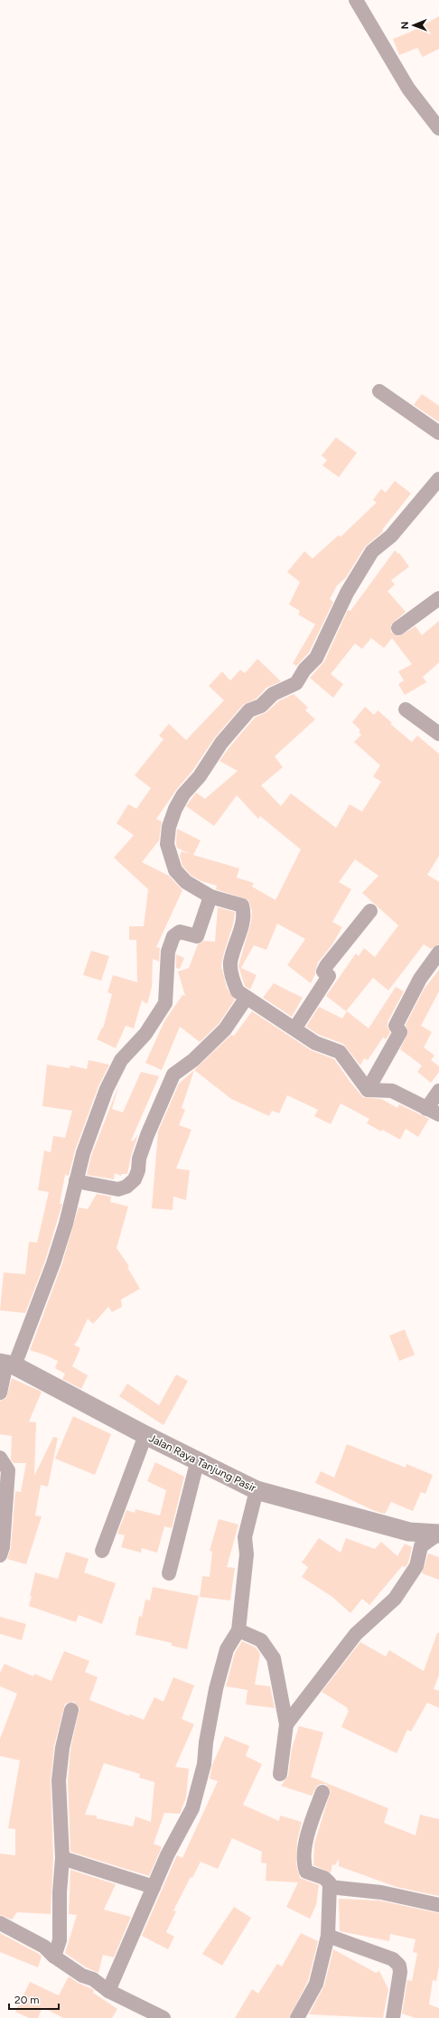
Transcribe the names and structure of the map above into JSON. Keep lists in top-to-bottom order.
{
  "streets": {
    "street": ["Jalan Raya Tanjung Pasir"]
  },
  "scale_bar": "20 m",
  "north": "left"
}
